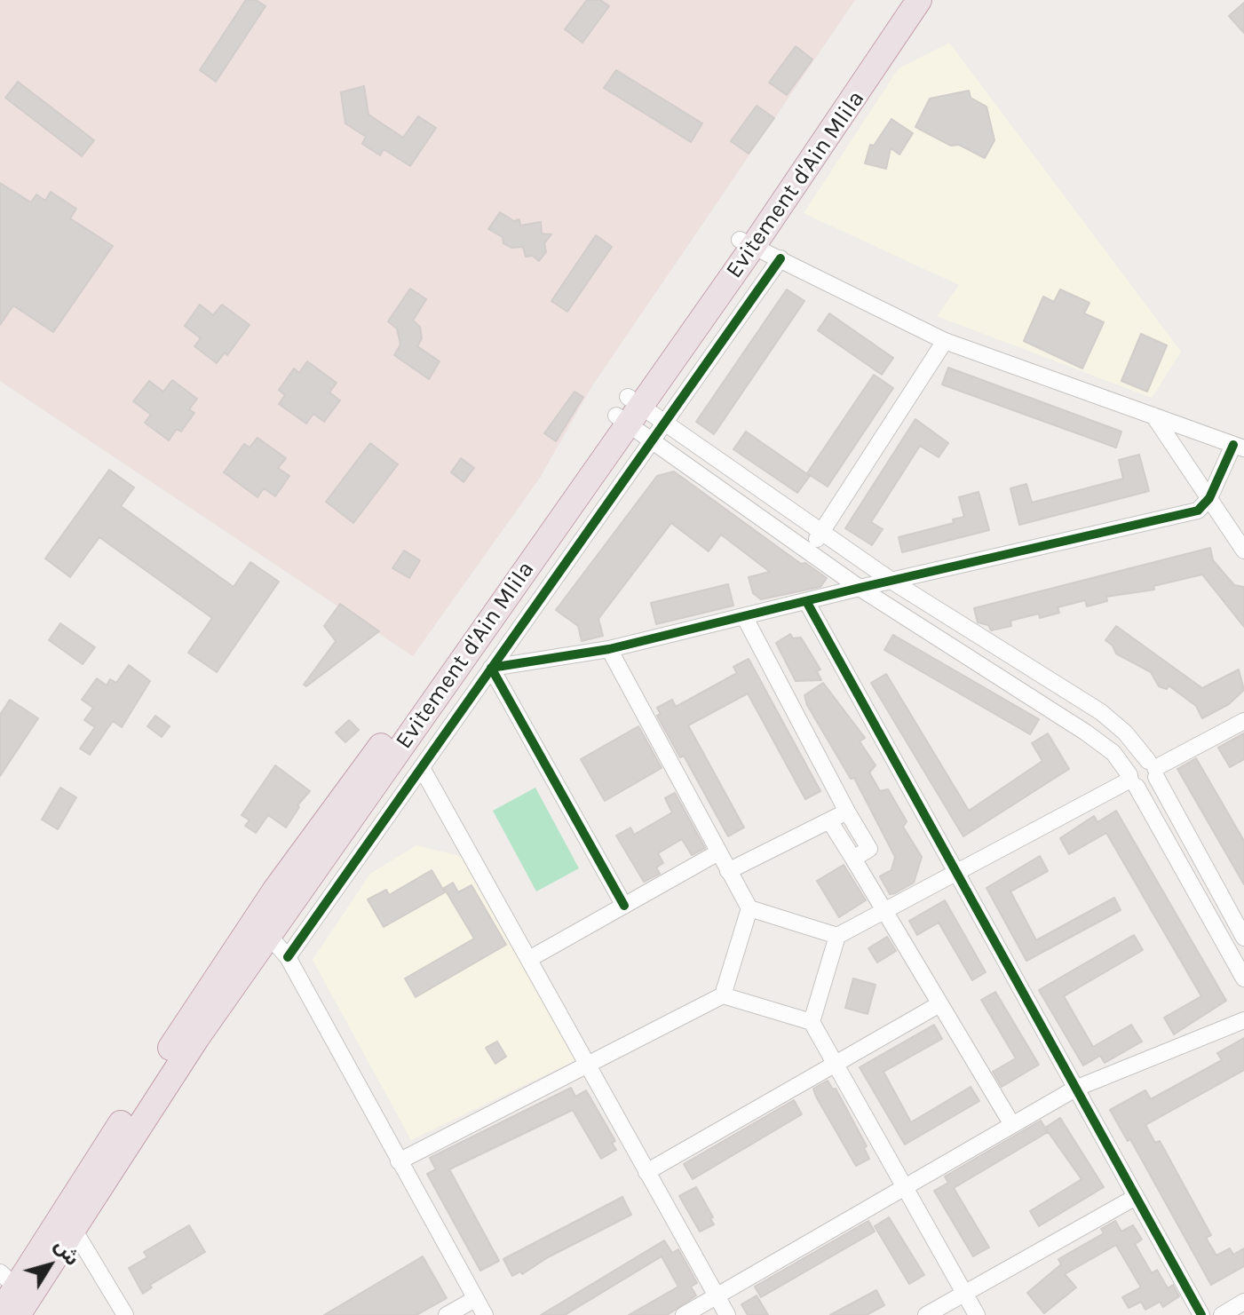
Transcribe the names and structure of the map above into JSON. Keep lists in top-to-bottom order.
{
  "streets": {
    "highway": ["Evitement d'Ain Mlila"]
  },
  "north": "top right"
}
